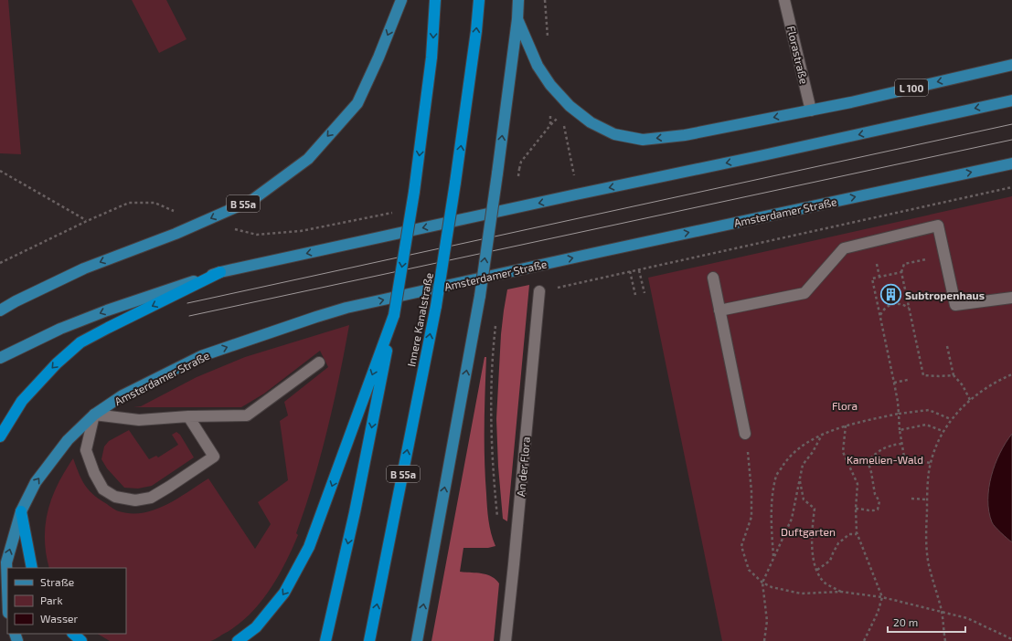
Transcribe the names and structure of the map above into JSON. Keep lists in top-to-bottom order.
{
  "streets": {
    "highway": ["B 55a", "Innere Kanalstraße"],
    "main road": ["L 100", "Amsterdamer Straße"],
    "street": ["Florastraße", "An der Flora"]
  },
  "crossings": [
    ["Florastraße", "L 100"]
  ],
  "parks": ["Flora", "Kamelien-Wald", "Duftgarten"],
  "places": {
    "building": ["Subtropenhaus"]
  },
  "legend": ["Straße", "Park", "Wasser"],
  "scale_bar": "20 m"
}
